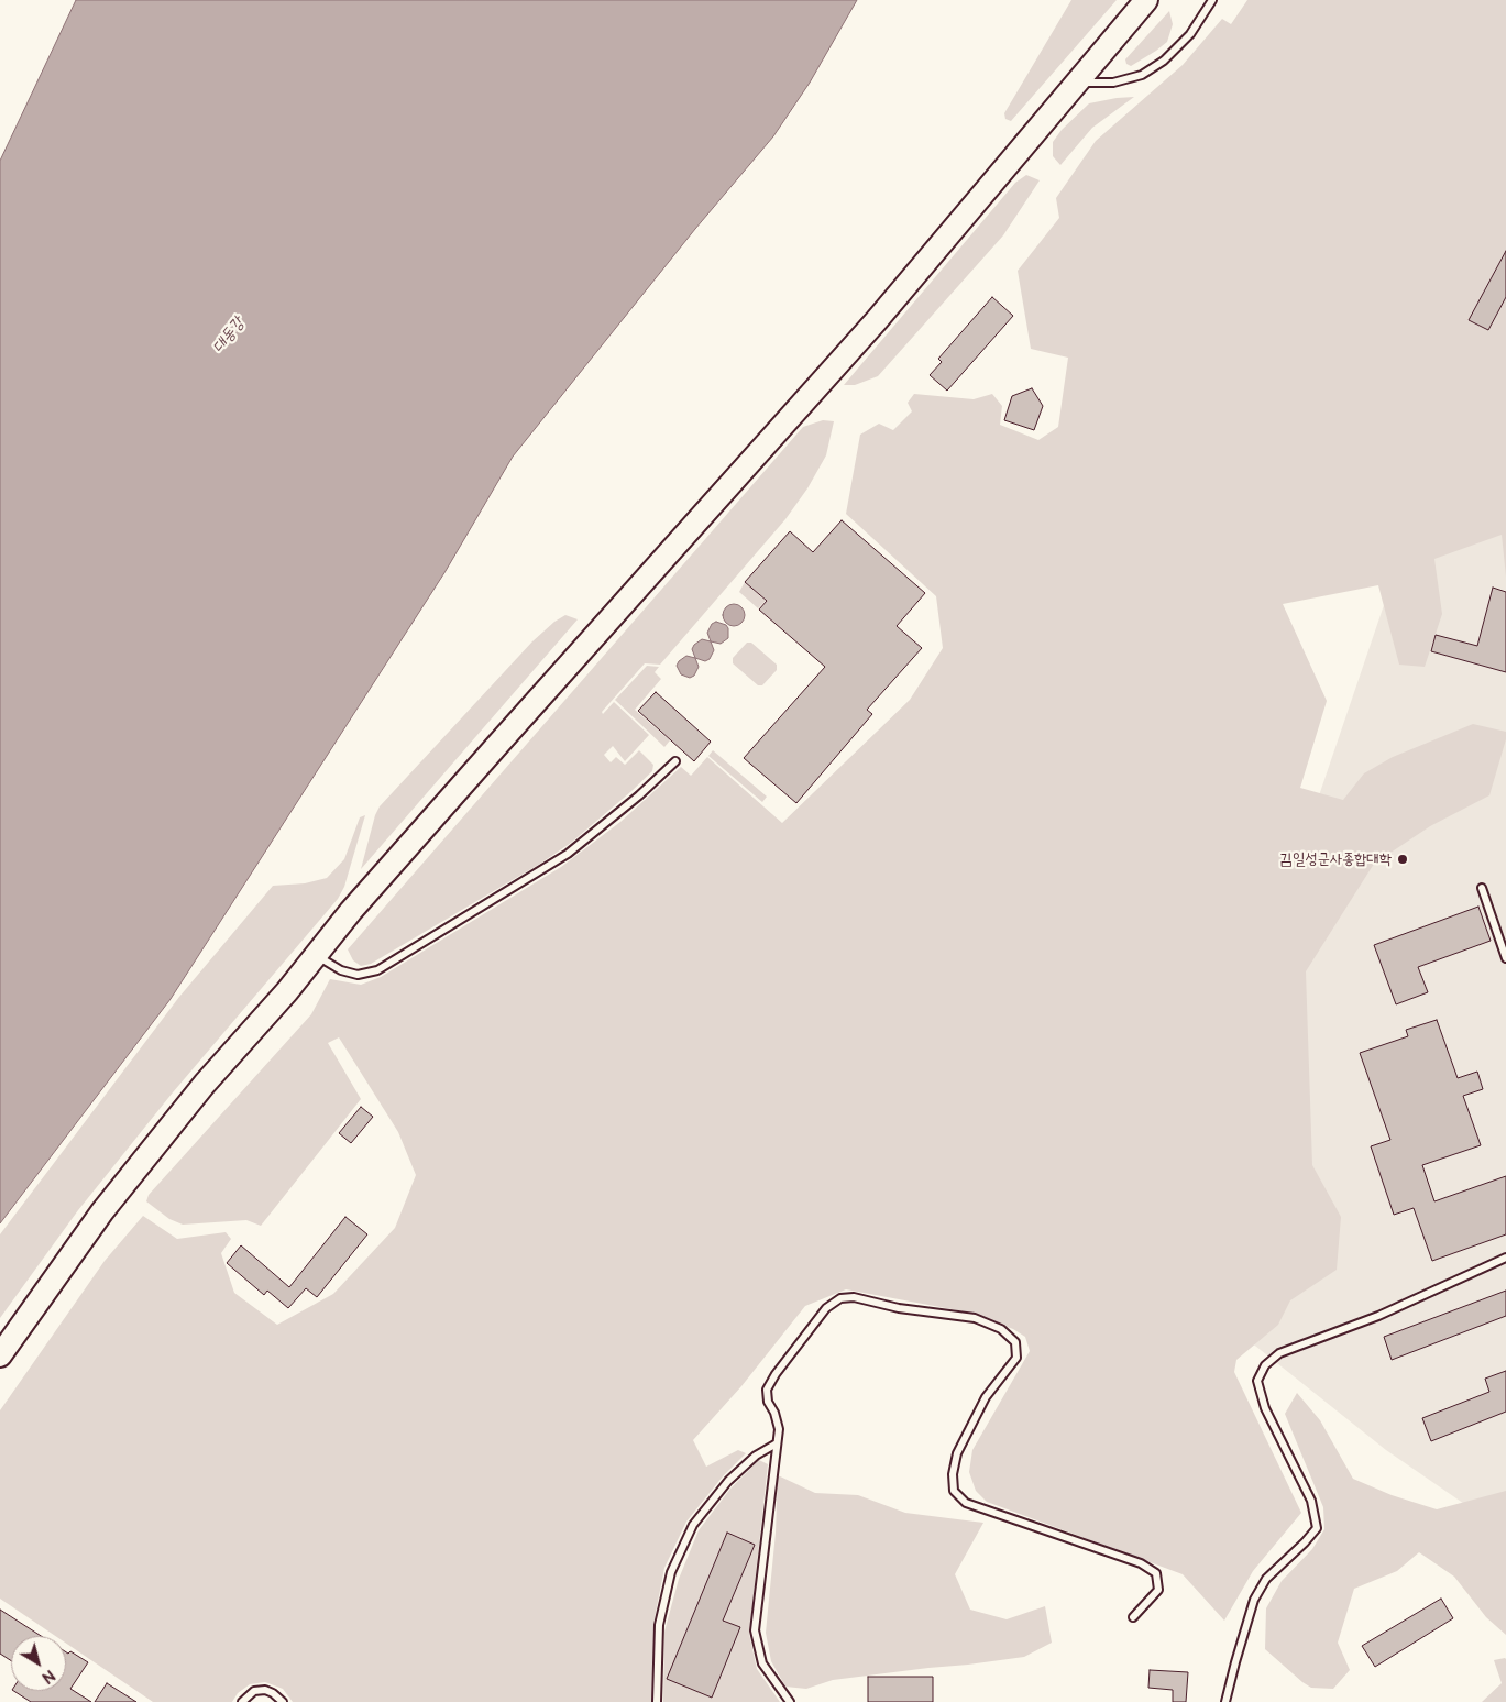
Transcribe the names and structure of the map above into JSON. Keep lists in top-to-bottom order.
{
  "water": ["대동강"],
  "places": ["김일성군사종합대학"],
  "north": "bottom right"
}
